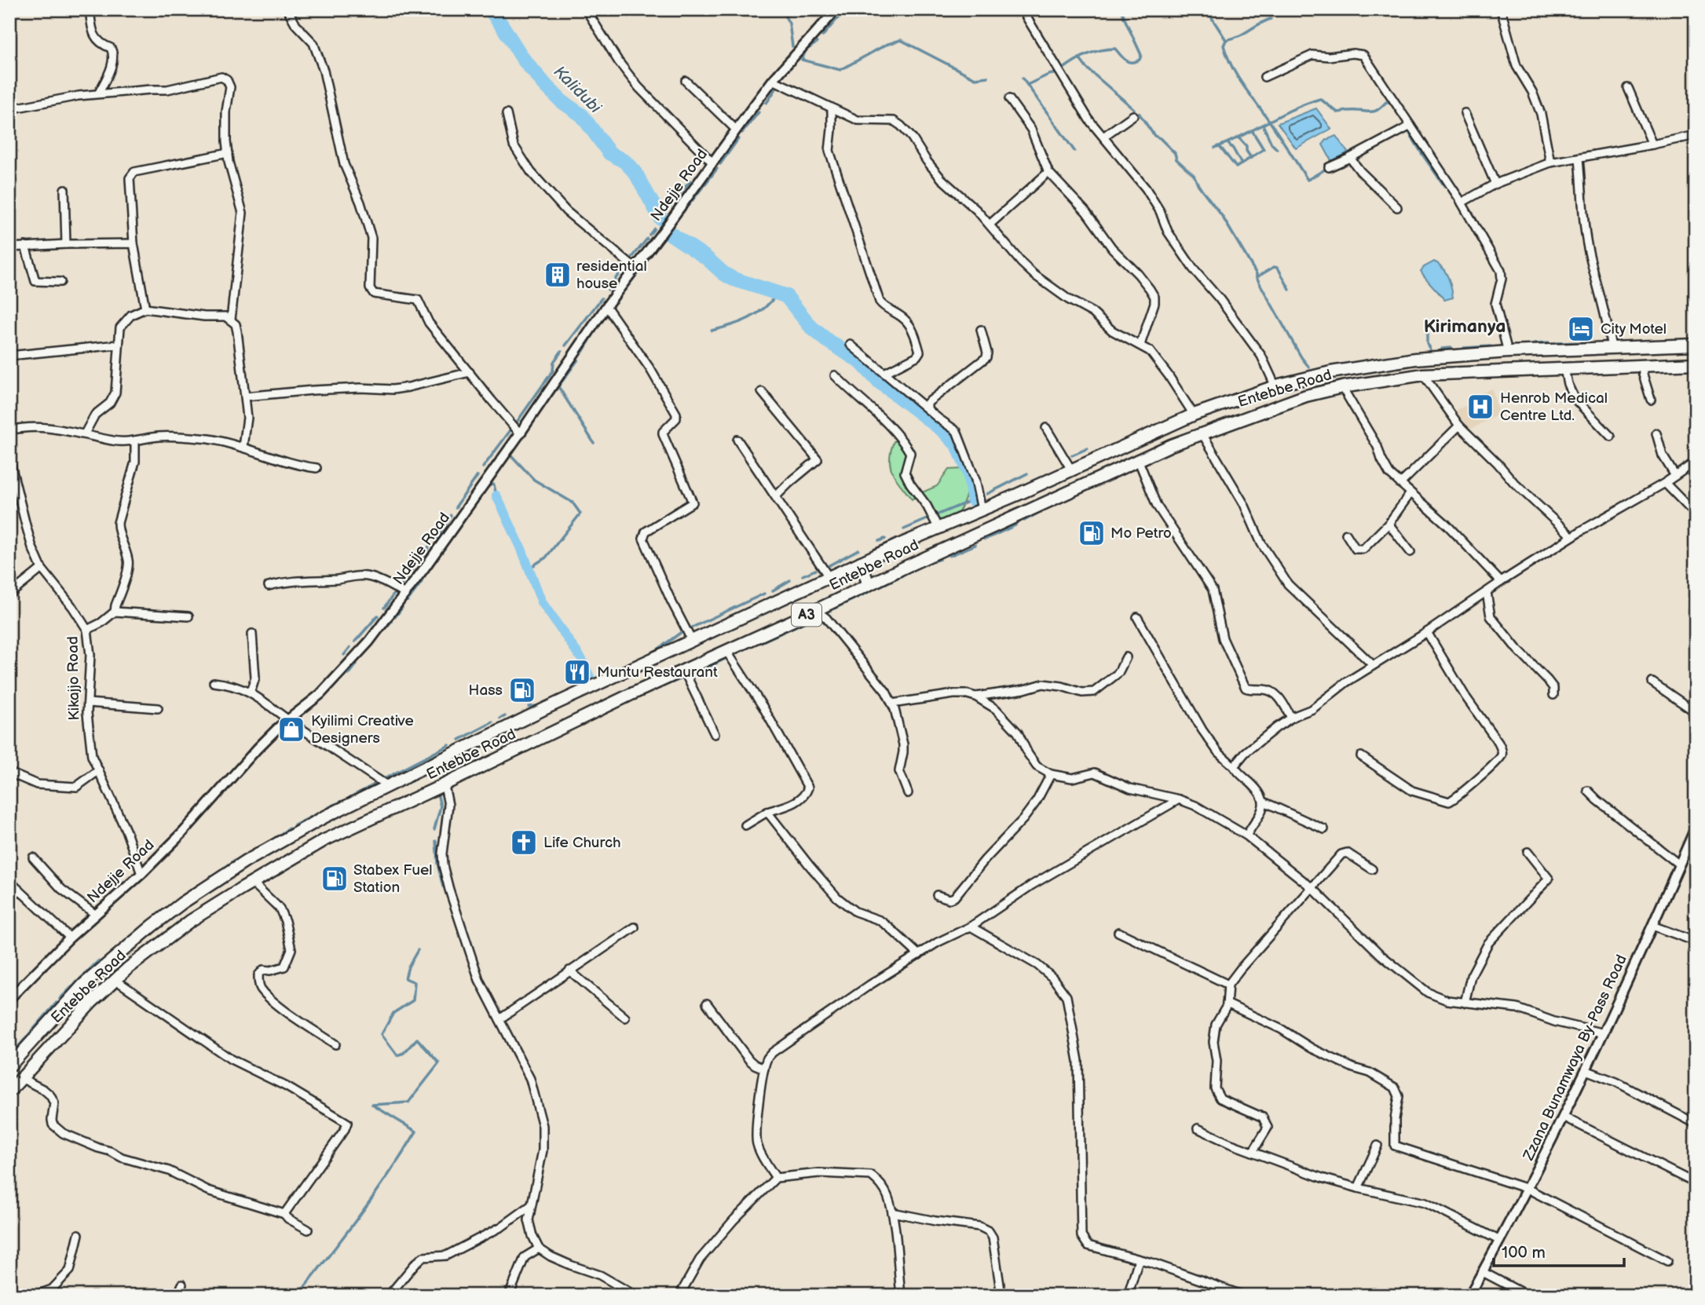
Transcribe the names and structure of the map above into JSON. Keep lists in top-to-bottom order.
{
  "streets": {
    "main road": ["Entebbe Road", "A3"],
    "street": ["Ndejje Road", "Kikajjo Road", "Zzana Bunamwaya By-Pass Road"]
  },
  "crossings": [
    ["Ndejje Road", "Kikajjo Road"]
  ],
  "districts": ["Kirimanya"],
  "water": ["Kalidubi"],
  "places": {
    "building": ["residential house"],
    "hotel": ["City Motel"],
    "hospital": ["Henrob Medical Centre Ltd."],
    "fuel station": ["Mo Petro", "Hass", "Stabex Fuel Station"],
    "restaurant": ["Muntu Restaurant"],
    "shop": ["Kyilimi Creative Designers"],
    "church": ["Life Church"]
  },
  "scale_bar": "100 m"
}
